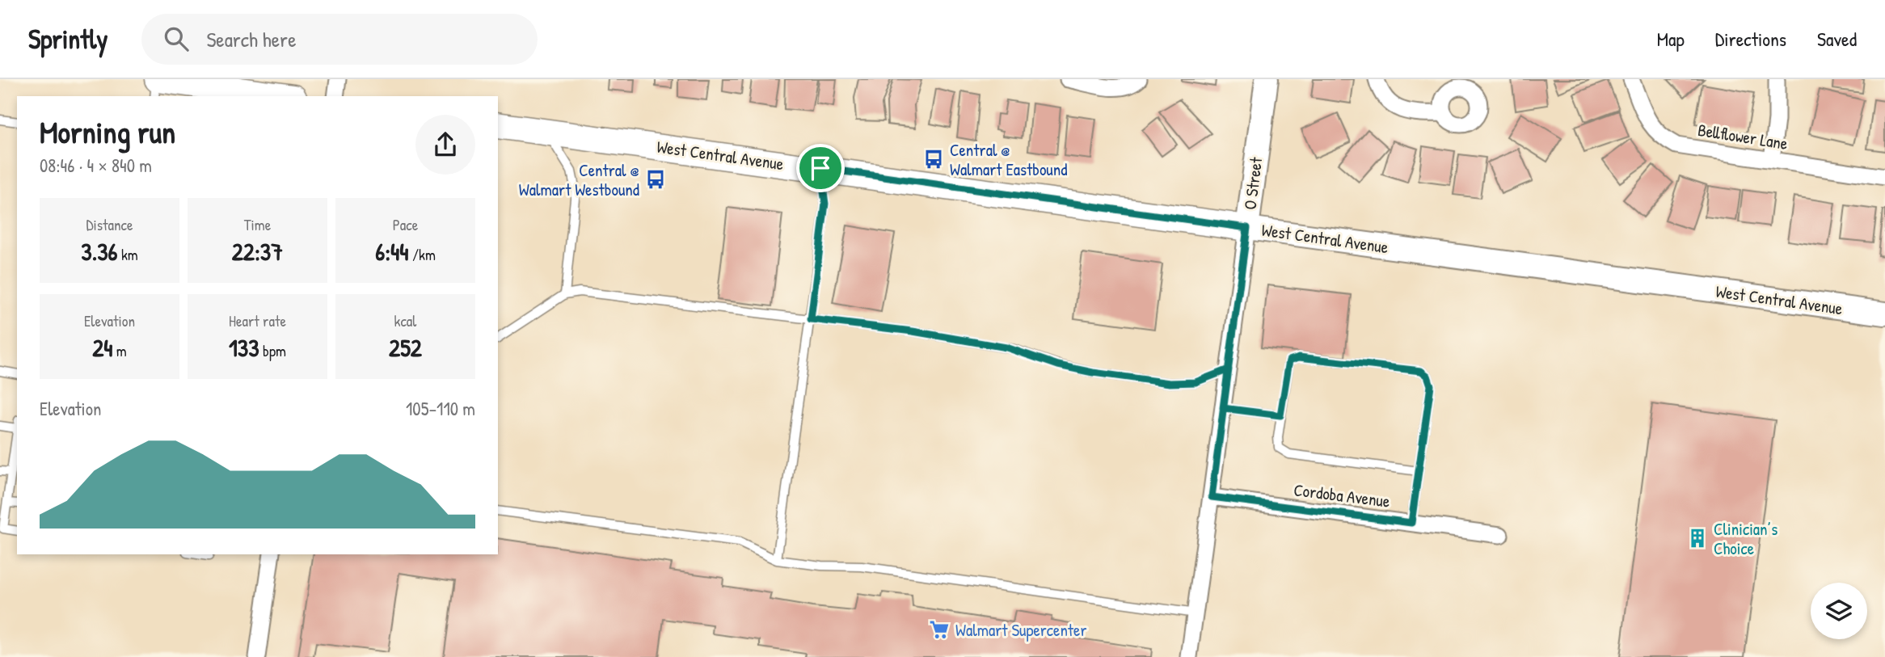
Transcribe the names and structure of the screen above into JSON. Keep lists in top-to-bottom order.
{
  "streets": {
    "main road": ["West Central Avenue", "O Street"],
    "street": ["Bellflower Lane", "Cordoba Avenue"]
  },
  "crossings": [
    ["West Central Avenue", "O Street"],
    ["O Street", "Cordoba Avenue"]
  ],
  "places": {
    "bus stop": ["Central @ Walmart Eastbound", "Central @ Walmart Westbound"],
    "building": ["Clinician’s Choice"],
    "supermarket": ["Walmart Supercenter"]
  },
  "page": {
    "header": "Sprintly",
    "search": "Search here",
    "nav": ["Map", "Directions", "Saved"],
    "heading": ["Morning run", "08:46 · 4 × 840 m"],
    "stats": [
      ["Distance", "3.36 km"],
      ["Time", "22:37"],
      ["Pace", "6:44 /km"],
      ["Elevation", "24 m"],
      ["Heart rate", "133 bpm"],
      ["kcal", "252"]
    ],
    "chart": ["Elevation", "105–110 m"]
  }
}
